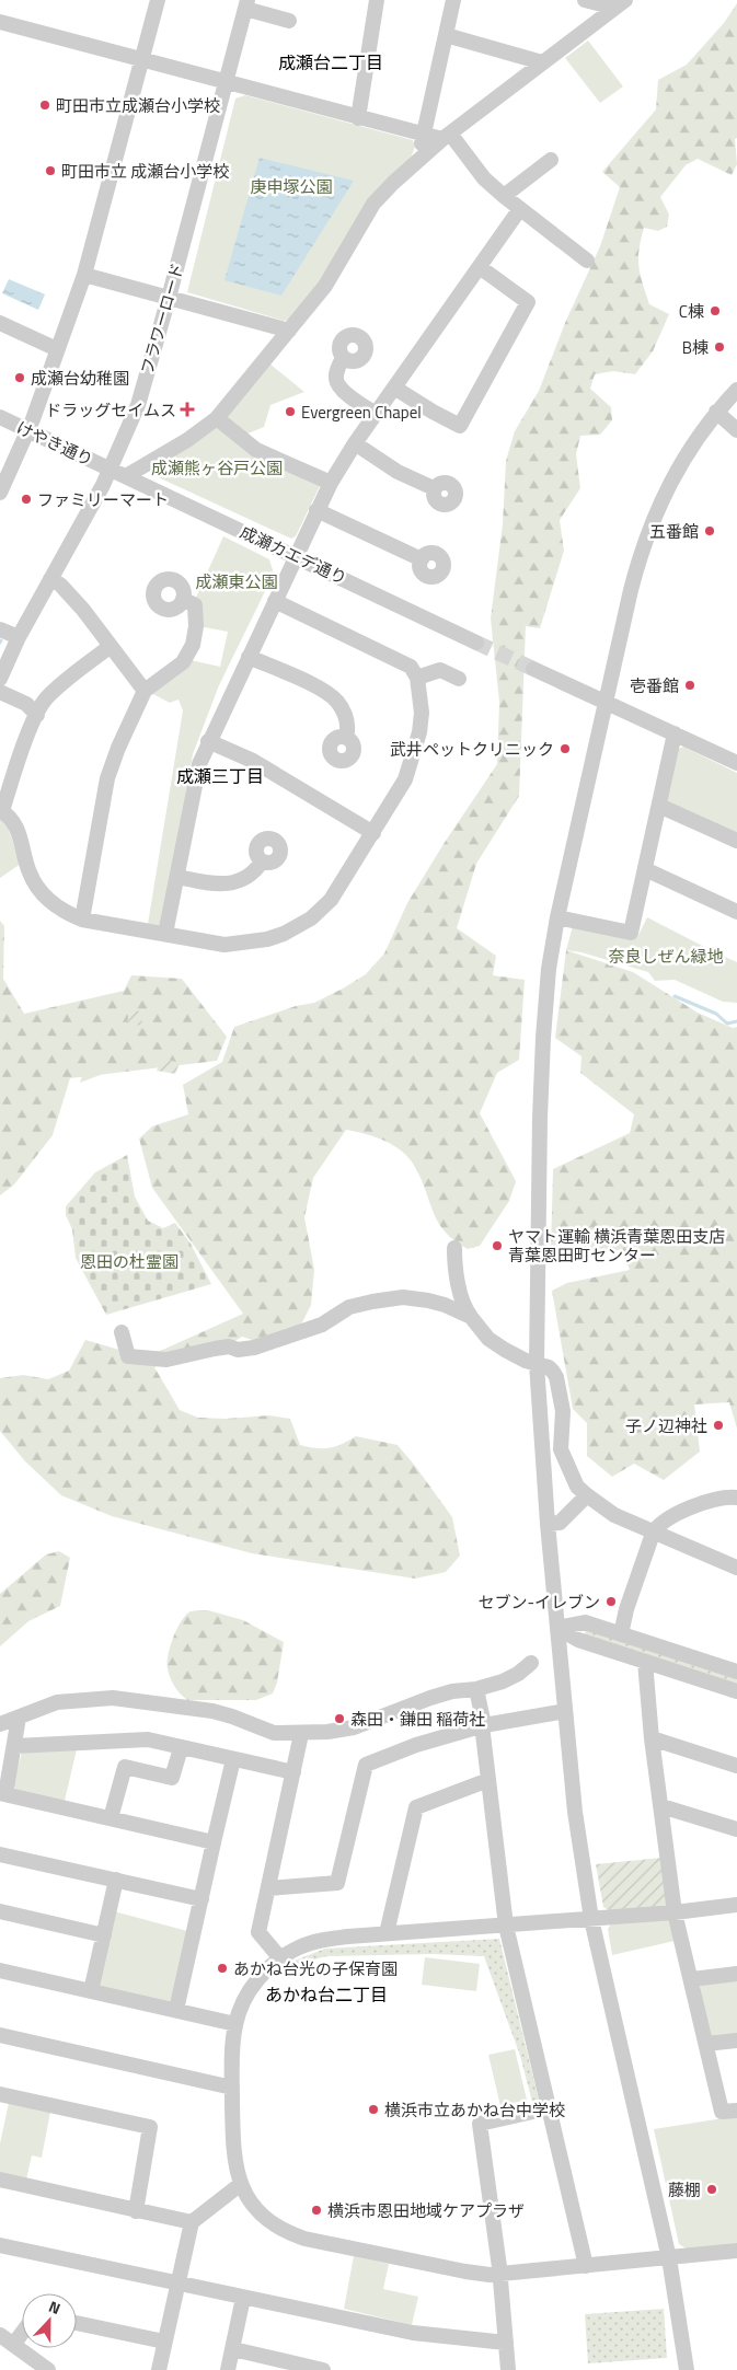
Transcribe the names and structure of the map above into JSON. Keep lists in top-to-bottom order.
{
  "streets": {
    "street": ["フラワーロード", "けやき通り", "成瀬カエデ通り"]
  },
  "crossings": [
    ["フラワーロード", "けやき通り"],
    ["フラワーロード", "成瀬カエデ通り"],
    ["けやき通り", "成瀬カエデ通り"]
  ],
  "districts": ["成瀬台二丁目", "成瀬三丁目", "あかね台二丁目"],
  "parks": [
    "庚申塚公園",
    "成瀬熊ヶ谷戸公園",
    "成瀬東公園",
    "奈良しぜん緑地",
    "恩田の杜霊園"
  ],
  "places": {
    "other": [
      "町田市立成瀬台小学校",
      "町田市立 成瀬台小学校",
      "C棟",
      "B棟",
      "成瀬台幼稚園",
      "Evergreen Chapel",
      "ファミリーマート",
      "五番館",
      "壱番館",
      "武井ペットクリニック",
      "ヤマト運輸 横浜青葉恩田支店 青葉恩田町センター",
      "子ノ辺神社",
      "セブン-イレブン",
      "森田・鎌田 稲荷社",
      "あかね台光の子保育園",
      "横浜市立あかね台中学校",
      "藤棚",
      "横浜市恩田地域ケアプラザ"
    ],
    "health": ["ドラッグセイムス"]
  },
  "north": "top"
}
